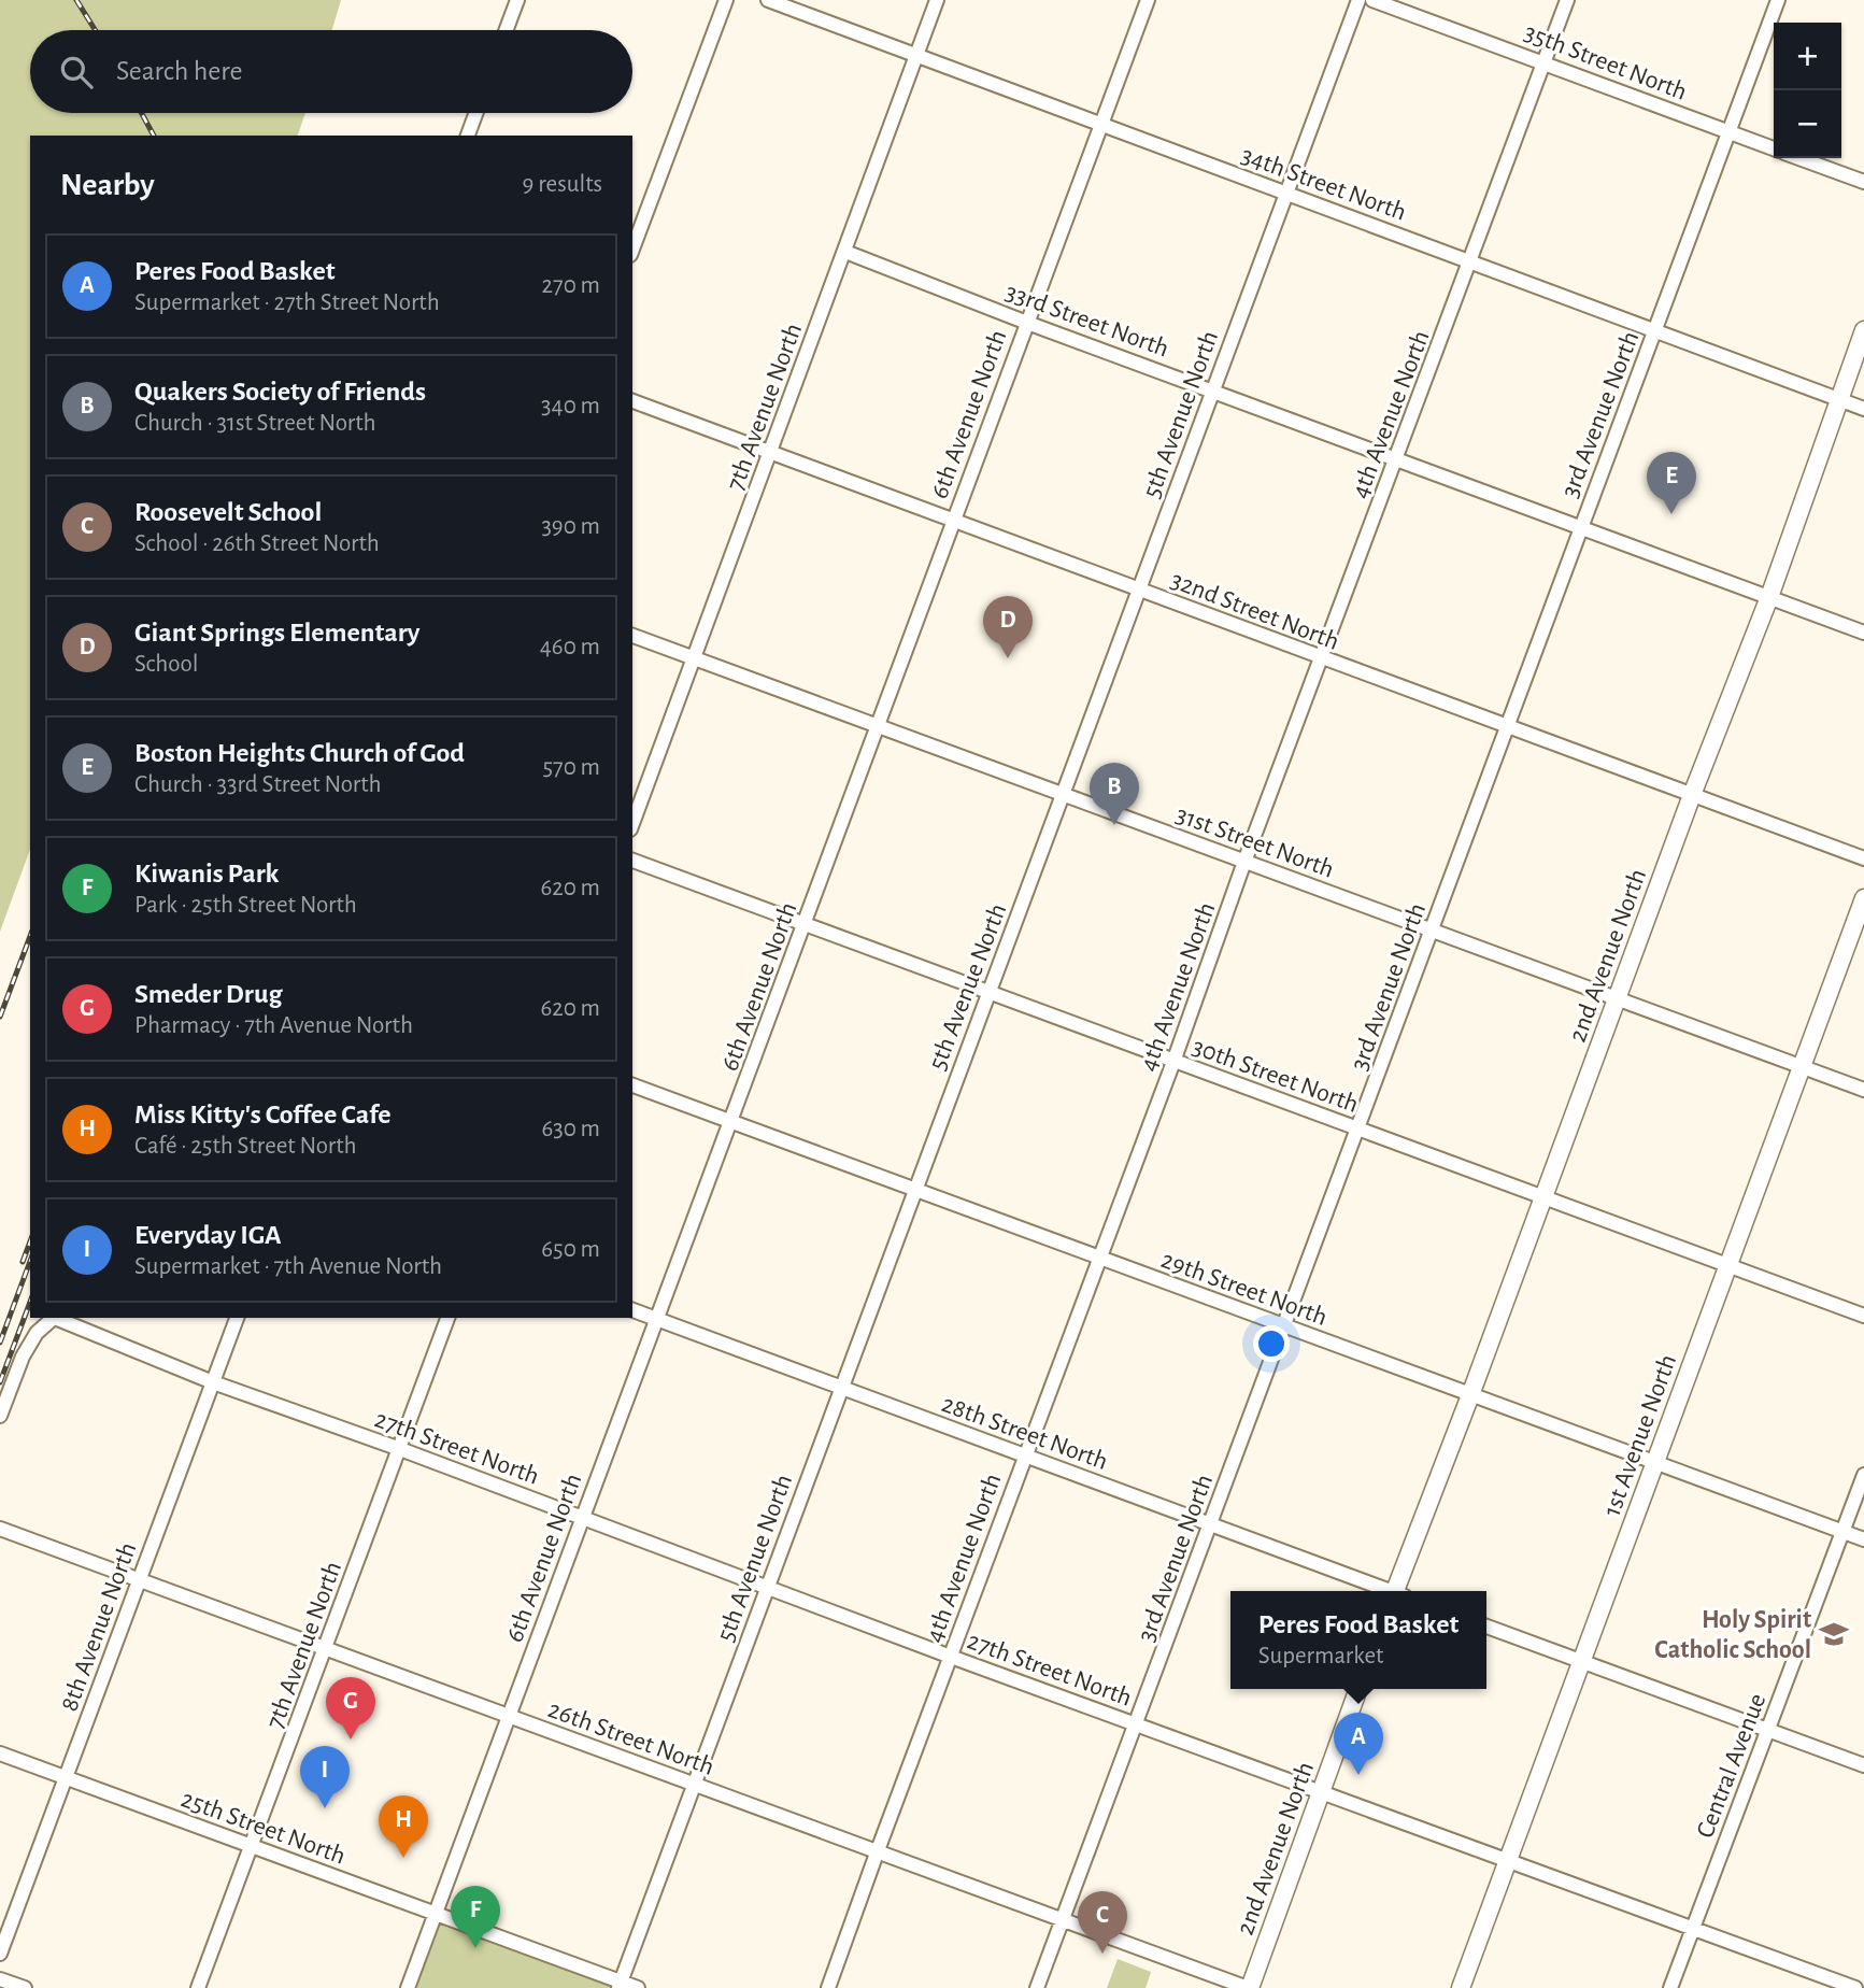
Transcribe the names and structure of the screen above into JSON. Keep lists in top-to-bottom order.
{
  "streets": {
    "main road": ["2nd Avenue North", "1st Avenue North"],
    "street": [
      "35th Street North",
      "34th Street North",
      "33rd Street North",
      "7th Avenue North",
      "6th Avenue North",
      "5th Avenue North",
      "4th Avenue North",
      "3rd Avenue North",
      "32nd Street North",
      "31st Street North",
      "30th Street North",
      "29th Street North",
      "28th Street North",
      "27th Street North",
      "8th Avenue North",
      "26th Street North",
      "Central Avenue",
      "25th Street North"
    ]
  },
  "crossings": [
    ["35th Street North", "4th Avenue North"],
    ["35th Street North", "3rd Avenue North"],
    ["34th Street North", "7th Avenue North"],
    ["34th Street North", "6th Avenue North"],
    ["34th Street North", "5th Avenue North"],
    ["34th Street North", "4th Avenue North"],
    ["34th Street North", "3rd Avenue North"],
    ["34th Street North", "2nd Avenue North"],
    ["33rd Street North", "7th Avenue North"],
    ["33rd Street North", "6th Avenue North"],
    ["33rd Street North", "5th Avenue North"],
    ["33rd Street North", "4th Avenue North"],
    ["33rd Street North", "3rd Avenue North"],
    ["33rd Street North", "2nd Avenue North"],
    ["7th Avenue North", "32nd Street North"],
    ["7th Avenue North", "31st Street North"],
    ["7th Avenue North", "27th Street North"],
    ["7th Avenue North", "26th Street North"],
    ["7th Avenue North", "25th Street North"],
    ["6th Avenue North", "32nd Street North"],
    ["6th Avenue North", "31st Street North"],
    ["6th Avenue North", "30th Street North"],
    ["6th Avenue North", "29th Street North"],
    ["6th Avenue North", "28th Street North"],
    ["6th Avenue North", "27th Street North"],
    ["6th Avenue North", "26th Street North"],
    ["6th Avenue North", "25th Street North"],
    ["5th Avenue North", "32nd Street North"],
    ["5th Avenue North", "31st Street North"],
    ["5th Avenue North", "30th Street North"],
    ["5th Avenue North", "29th Street North"],
    ["5th Avenue North", "28th Street North"],
    ["5th Avenue North", "27th Street North"],
    ["5th Avenue North", "26th Street North"],
    ["5th Avenue North", "25th Street North"],
    ["4th Avenue North", "32nd Street North"],
    ["4th Avenue North", "31st Street North"],
    ["4th Avenue North", "30th Street North"],
    ["4th Avenue North", "29th Street North"],
    ["4th Avenue North", "28th Street North"],
    ["4th Avenue North", "27th Street North"],
    ["4th Avenue North", "26th Street North"],
    ["3rd Avenue North", "32nd Street North"],
    ["3rd Avenue North", "31st Street North"],
    ["3rd Avenue North", "30th Street North"],
    ["3rd Avenue North", "29th Street North"],
    ["3rd Avenue North", "28th Street North"],
    ["3rd Avenue North", "27th Street North"],
    ["3rd Avenue North", "26th Street North"],
    ["32nd Street North", "2nd Avenue North"],
    ["31st Street North", "2nd Avenue North"],
    ["31st Street North", "1st Avenue North"],
    ["2nd Avenue North", "30th Street North"],
    ["2nd Avenue North", "29th Street North"],
    ["2nd Avenue North", "27th Street North"],
    ["2nd Avenue North", "26th Street North"],
    ["30th Street North", "1st Avenue North"],
    ["29th Street North", "1st Avenue North"],
    ["29th Street North", "Central Avenue"],
    ["1st Avenue North", "27th Street North"],
    ["27th Street North", "8th Avenue North"],
    ["27th Street North", "Central Avenue"],
    ["8th Avenue North", "26th Street North"],
    ["8th Avenue North", "25th Street North"]
  ],
  "places": {
    "school or university": ["Holy Spirit Catholic School"]
  },
  "page": {
    "map_buttons": ["+", "−"],
    "search": "Search here",
    "heading": ["Nearby", "9 results"],
    "list": [
      {
        "mark": "A",
        "name": "Peres Food Basket",
        "note": "Supermarket · 27th Street North",
        "value": "270 m"
      },
      {
        "mark": "B",
        "name": "Quakers Society of Friends",
        "note": "Church · 31st Street North",
        "value": "340 m"
      },
      {
        "mark": "C",
        "name": "Roosevelt School",
        "note": "School · 26th Street North",
        "value": "390 m"
      },
      {
        "mark": "D",
        "name": "Giant Springs Elementary",
        "note": "School",
        "value": "460 m"
      },
      {
        "mark": "E",
        "name": "Boston Heights Church of God",
        "note": "Church · 33rd Street North",
        "value": "570 m"
      },
      {
        "mark": "F",
        "name": "Kiwanis Park",
        "note": "Park · 25th Street North",
        "value": "620 m"
      },
      {
        "mark": "G",
        "name": "Smeder Drug",
        "note": "Pharmacy · 7th Avenue North",
        "value": "620 m"
      },
      {
        "mark": "H",
        "name": "Miss Kitty's Coffee Cafe",
        "note": "Café · 25th Street North",
        "value": "630 m"
      },
      {
        "mark": "I",
        "name": "Everyday IGA",
        "note": "Supermarket · 7th Avenue North",
        "value": "650 m"
      }
    ],
    "pins": [
      "E",
      "D",
      "B",
      "G",
      "A",
      "I",
      "H",
      "F",
      "C"
    ],
    "popup": ["Peres Food Basket", "Supermarket"]
  }
}
